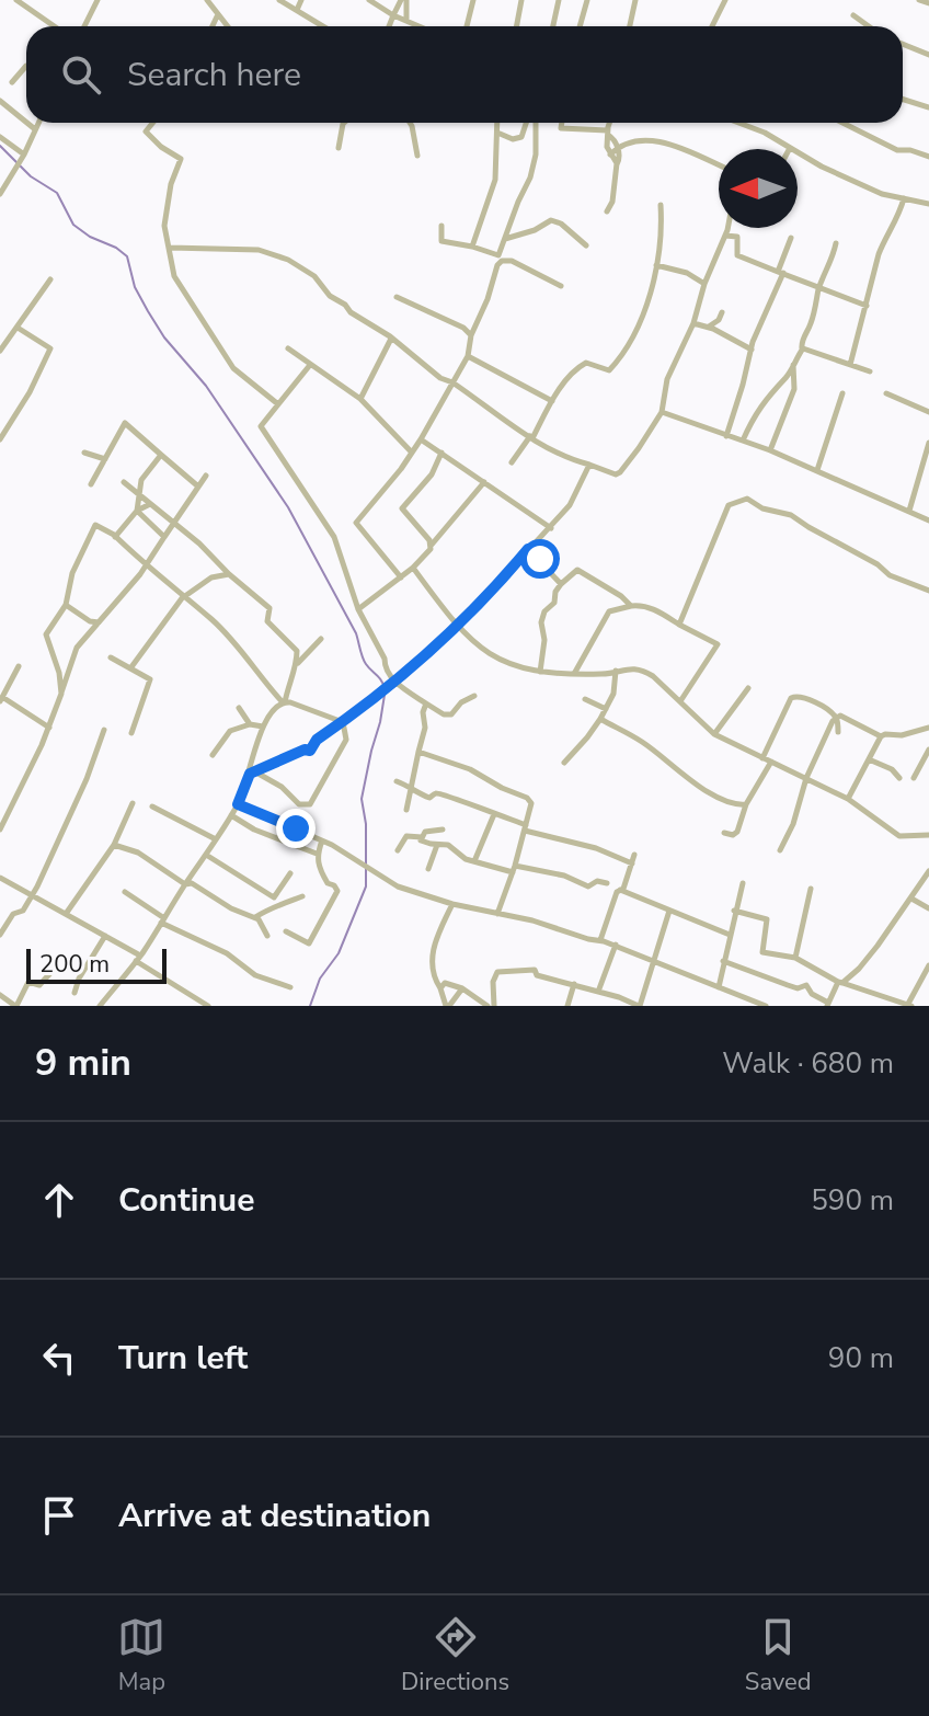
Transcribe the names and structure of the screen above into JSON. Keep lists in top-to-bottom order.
{
  "scale_bar": "200 m",
  "north": "left",
  "page": {
    "search": "Search here",
    "scale": "200 m",
    "heading": ["9 min", "Walk · 680 m"],
    "list": [
      ["Continue", "590 m"],
      ["Turn left", "90 m"],
      "Arrive at destination"
    ],
    "nav": ["Map", "Directions", "Saved"]
  }
}
